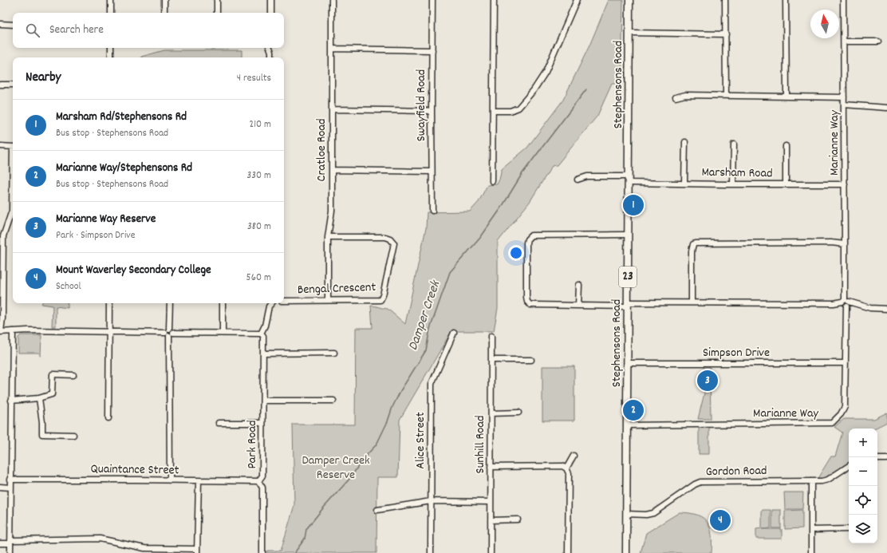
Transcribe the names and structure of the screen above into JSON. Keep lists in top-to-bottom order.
{
  "streets": {
    "main road": ["Stephensons Road", "23"],
    "street": [
      "Swayfield Road",
      "Marianne Way",
      "Cratloe Road",
      "Marsham Road",
      "Bengal Crescent",
      "Simpson Drive",
      "Alice Street",
      "Park Road",
      "Sunhill Road",
      "Quaintance Street",
      "Gordon Road"
    ]
  },
  "crossings": [
    ["Stephensons Road", "Marianne Way"],
    ["Stephensons Road", "Marsham Road"],
    ["Stephensons Road", "Simpson Drive"],
    ["Stephensons Road", "Gordon Road"],
    ["Marianne Way", "Marsham Road"],
    ["Marianne Way", "Simpson Drive"],
    ["Cratloe Road", "Bengal Crescent"],
    ["Park Road", "Quaintance Street"]
  ],
  "water": ["Damper Creek"],
  "parks": ["Damper Creek Reserve"],
  "north": "top",
  "page": {
    "search": "Search here",
    "heading": ["Nearby", "4 results"],
    "list": [
      {
        "mark": "1",
        "name": "Marsham Rd/Stephensons Rd",
        "note": "Bus stop · Stephensons Road",
        "value": "210 m"
      },
      {
        "mark": "2",
        "name": "Marianne Way/Stephensons Rd",
        "note": "Bus stop · Stephensons Road",
        "value": "330 m"
      },
      {
        "mark": "3",
        "name": "Marianne Way Reserve",
        "note": "Park · Simpson Drive",
        "value": "380 m"
      },
      {
        "mark": "4",
        "name": "Mount Waverley Secondary College",
        "note": "School",
        "value": "560 m"
      }
    ],
    "pins": [
      "1",
      "3",
      "2",
      "4"
    ],
    "map_buttons": ["+", "−"]
  }
}
